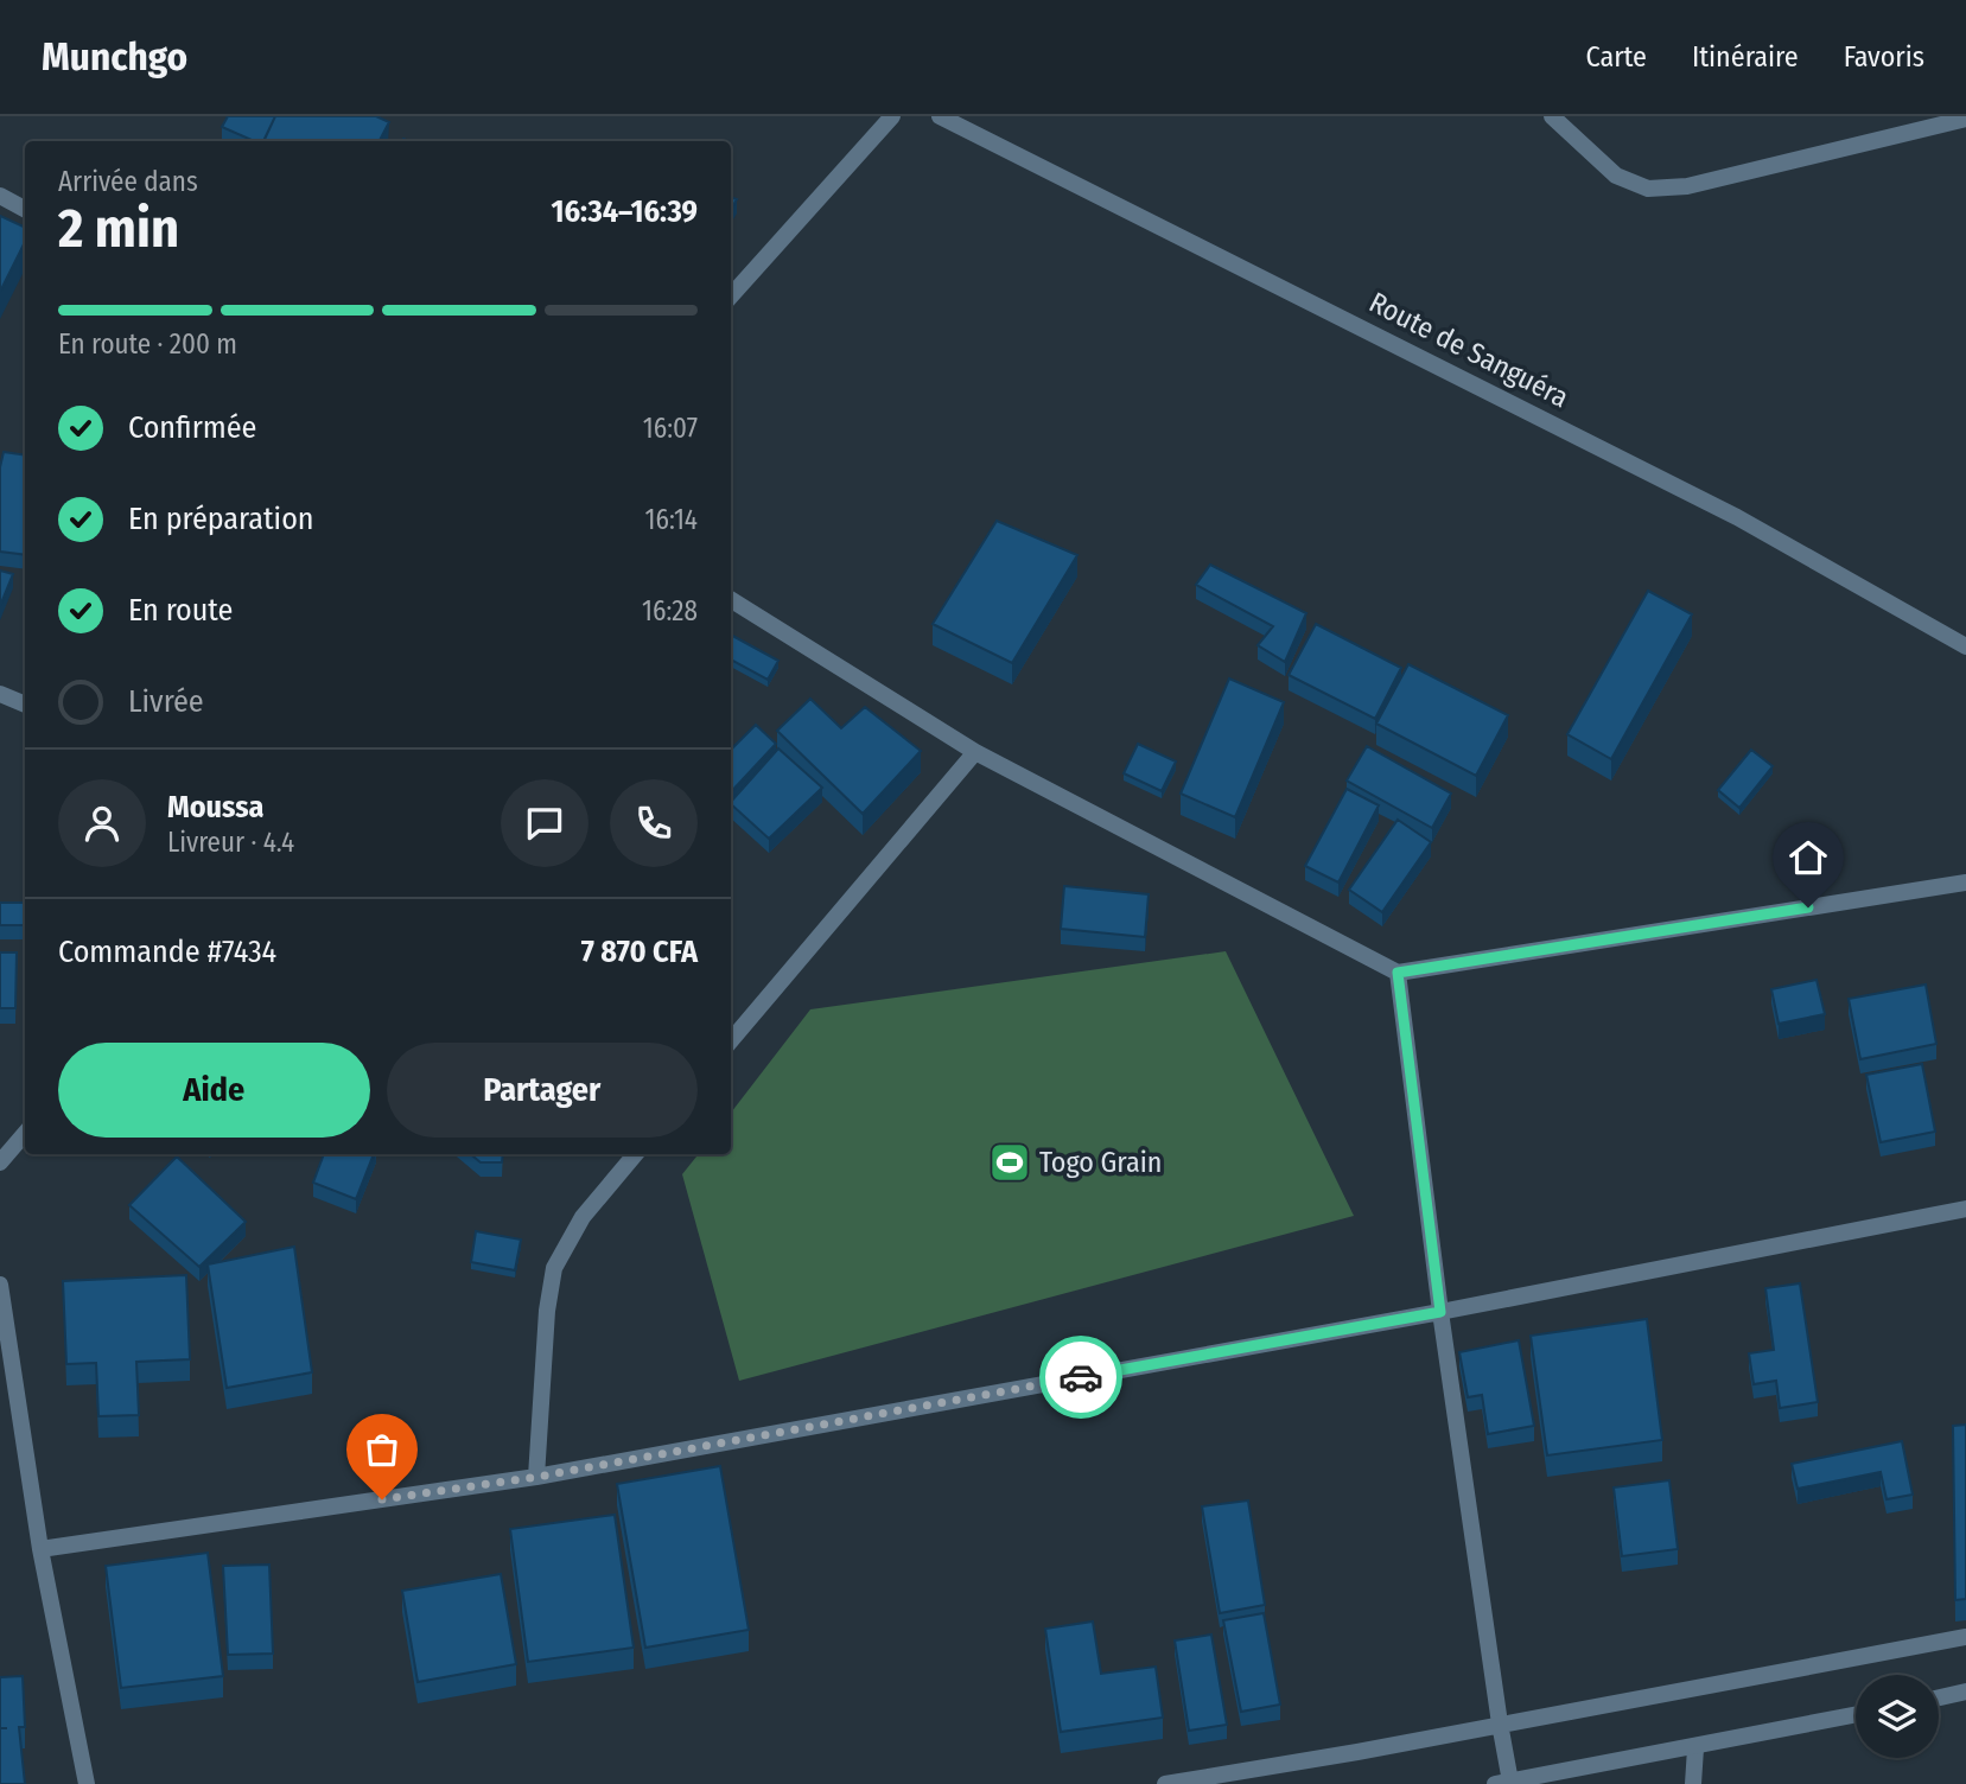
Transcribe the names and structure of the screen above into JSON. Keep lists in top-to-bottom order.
{
  "streets": {
    "street": ["Route de Sanguéra"]
  },
  "places": {
    "sports": ["Togo Grain"]
  },
  "page": {
    "header": "Munchgo",
    "nav": ["Carte", "Itinéraire", "Favoris"],
    "heading": ["2 min", "Arrivée dans", "16:34–16:39"],
    "panel": [
      "Moussa",
      "Livreur · 4.4",
      "Commande #7434",
      "7 870 CFA"
    ],
    "bar": "En route · 200 m",
    "list": [
      ["Confirmée", "16:07"],
      ["En préparation", "16:14"],
      ["En route", "16:28"],
      "Livrée"
    ],
    "buttons": ["Aide", "Partager"]
  }
}
